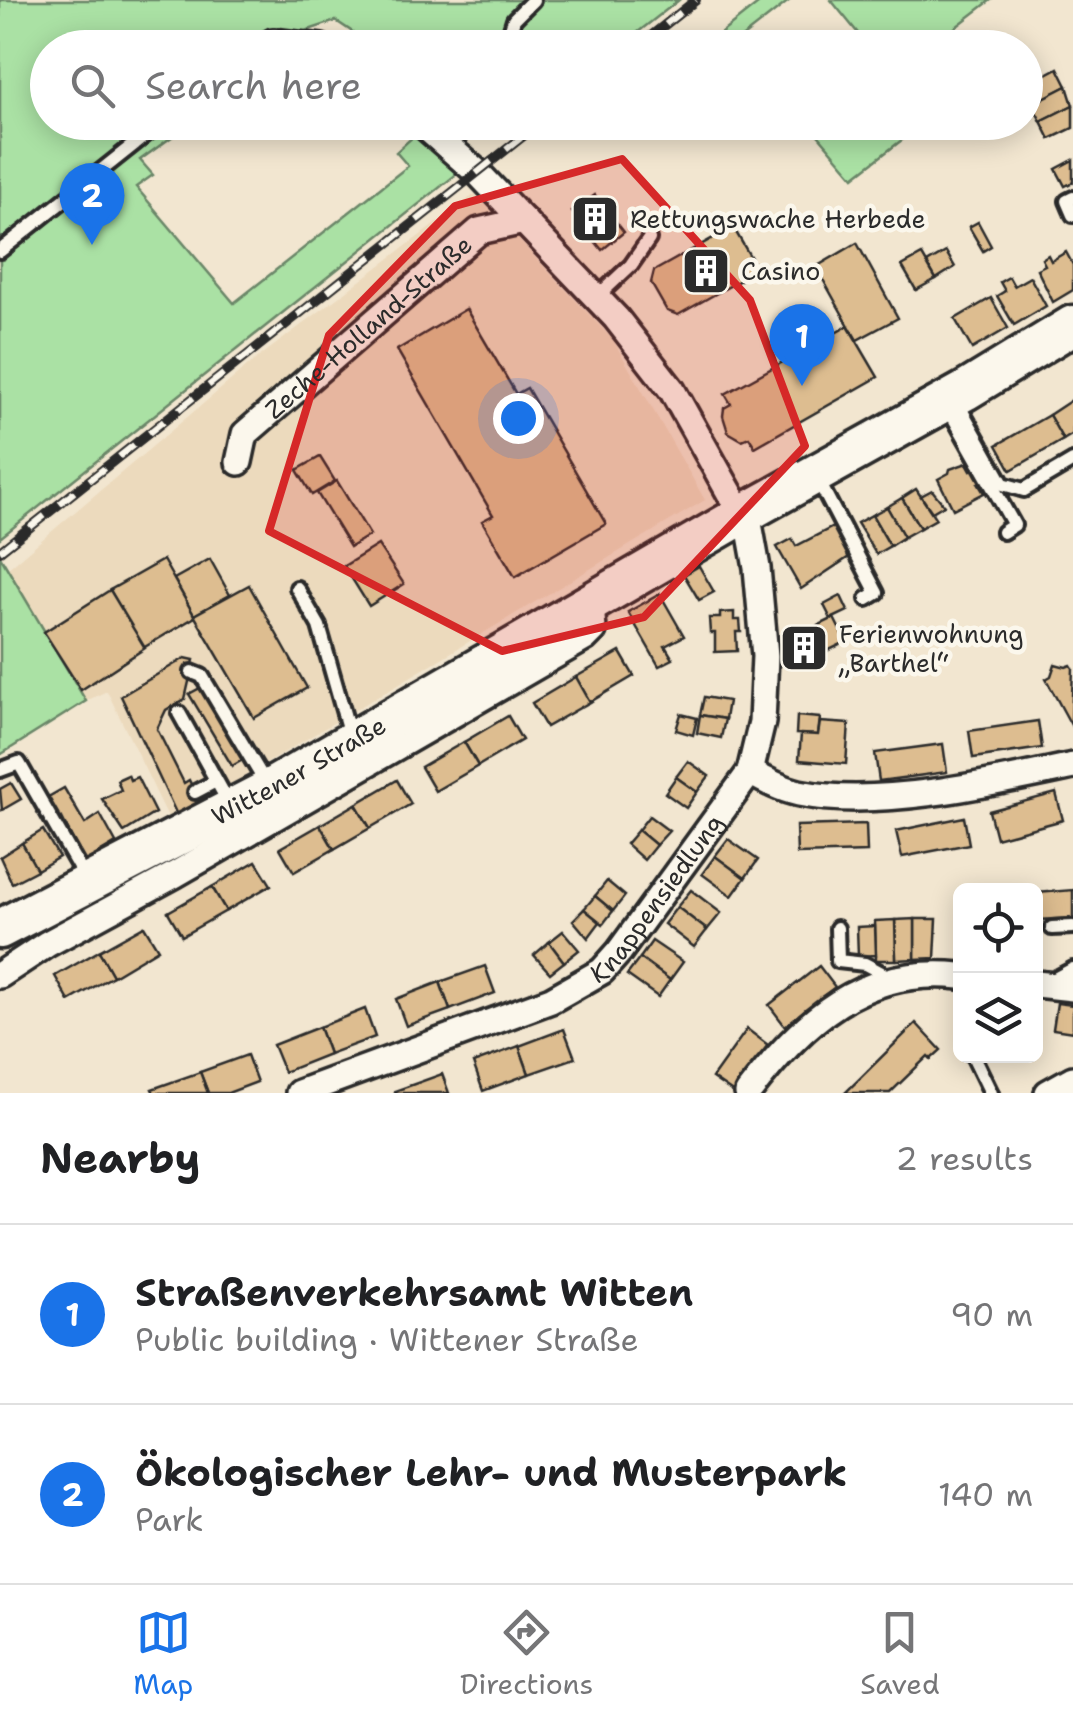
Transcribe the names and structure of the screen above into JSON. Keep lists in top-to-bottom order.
{
  "streets": {
    "main road": ["Wittener Straße"],
    "street": ["Zeche-Holland-Straße", "Knappensiedlung"]
  },
  "crossings": [
    ["Wittener Straße", "Knappensiedlung"]
  ],
  "places": {
    "building": ["Rettungswache Herbede", "Casino", "Ferienwohnung „Barthel“"]
  },
  "page": {
    "search": "Search here",
    "pins": ["2", "1"],
    "heading": ["Nearby", "2 results"],
    "list": [
      {
        "mark": "1",
        "name": "Straßenverkehrsamt Witten",
        "note": "Public building · Wittener Straße",
        "value": "90 m"
      },
      {
        "mark": "2",
        "name": "Ökologischer Lehr- und Musterpark",
        "note": "Park",
        "value": "140 m"
      }
    ],
    "nav": ["Map", "Directions", "Saved"]
  }
}
